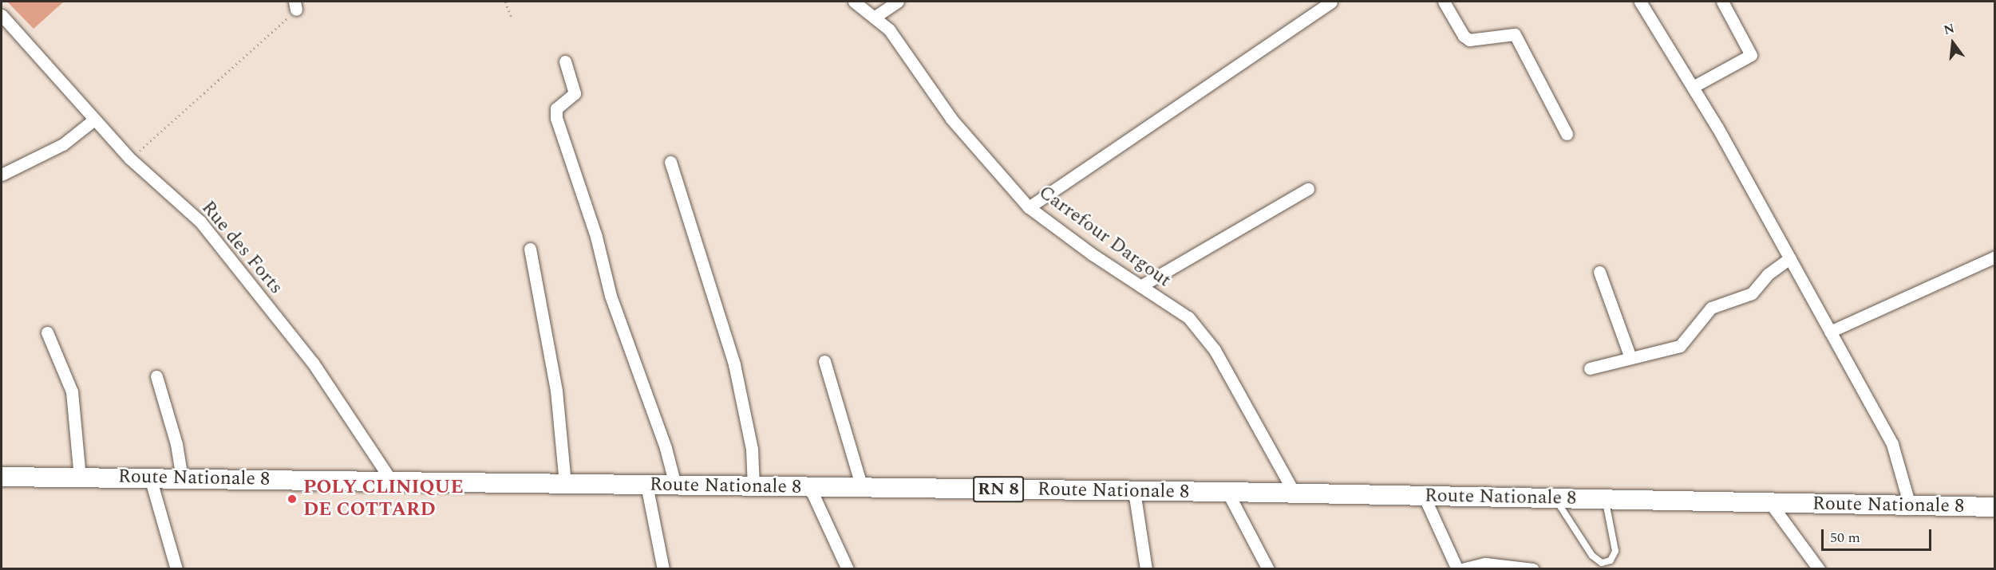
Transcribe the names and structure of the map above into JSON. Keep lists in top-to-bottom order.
{
  "streets": {
    "main road": ["Route Nationale 8", "RN 8"],
    "street": ["Carrefour Dargout", "Rue des Forts"]
  },
  "crossings": [
    ["Carrefour Dargout", "Route Nationale 8"],
    ["Rue des Forts", "Route Nationale 8"]
  ],
  "places": ["POLY CLINIQUE DE COTTARD"],
  "scale_bar": "50 m",
  "north": "top"
}
